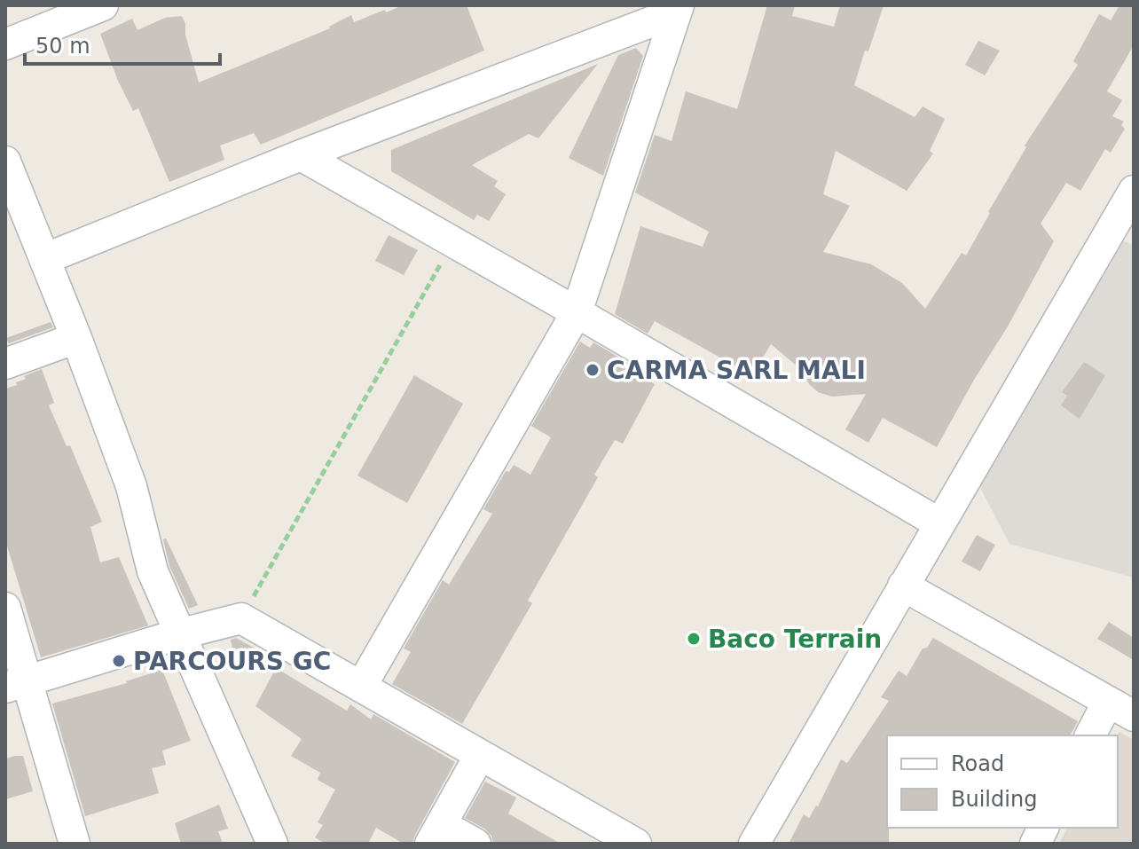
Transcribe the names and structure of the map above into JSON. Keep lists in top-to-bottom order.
{
  "places": ["CARMA SARL MALI", "Baco Terrain", "PARCOURS GC"],
  "legend": ["Road", "Building"],
  "scale_bar": "50 m"
}
